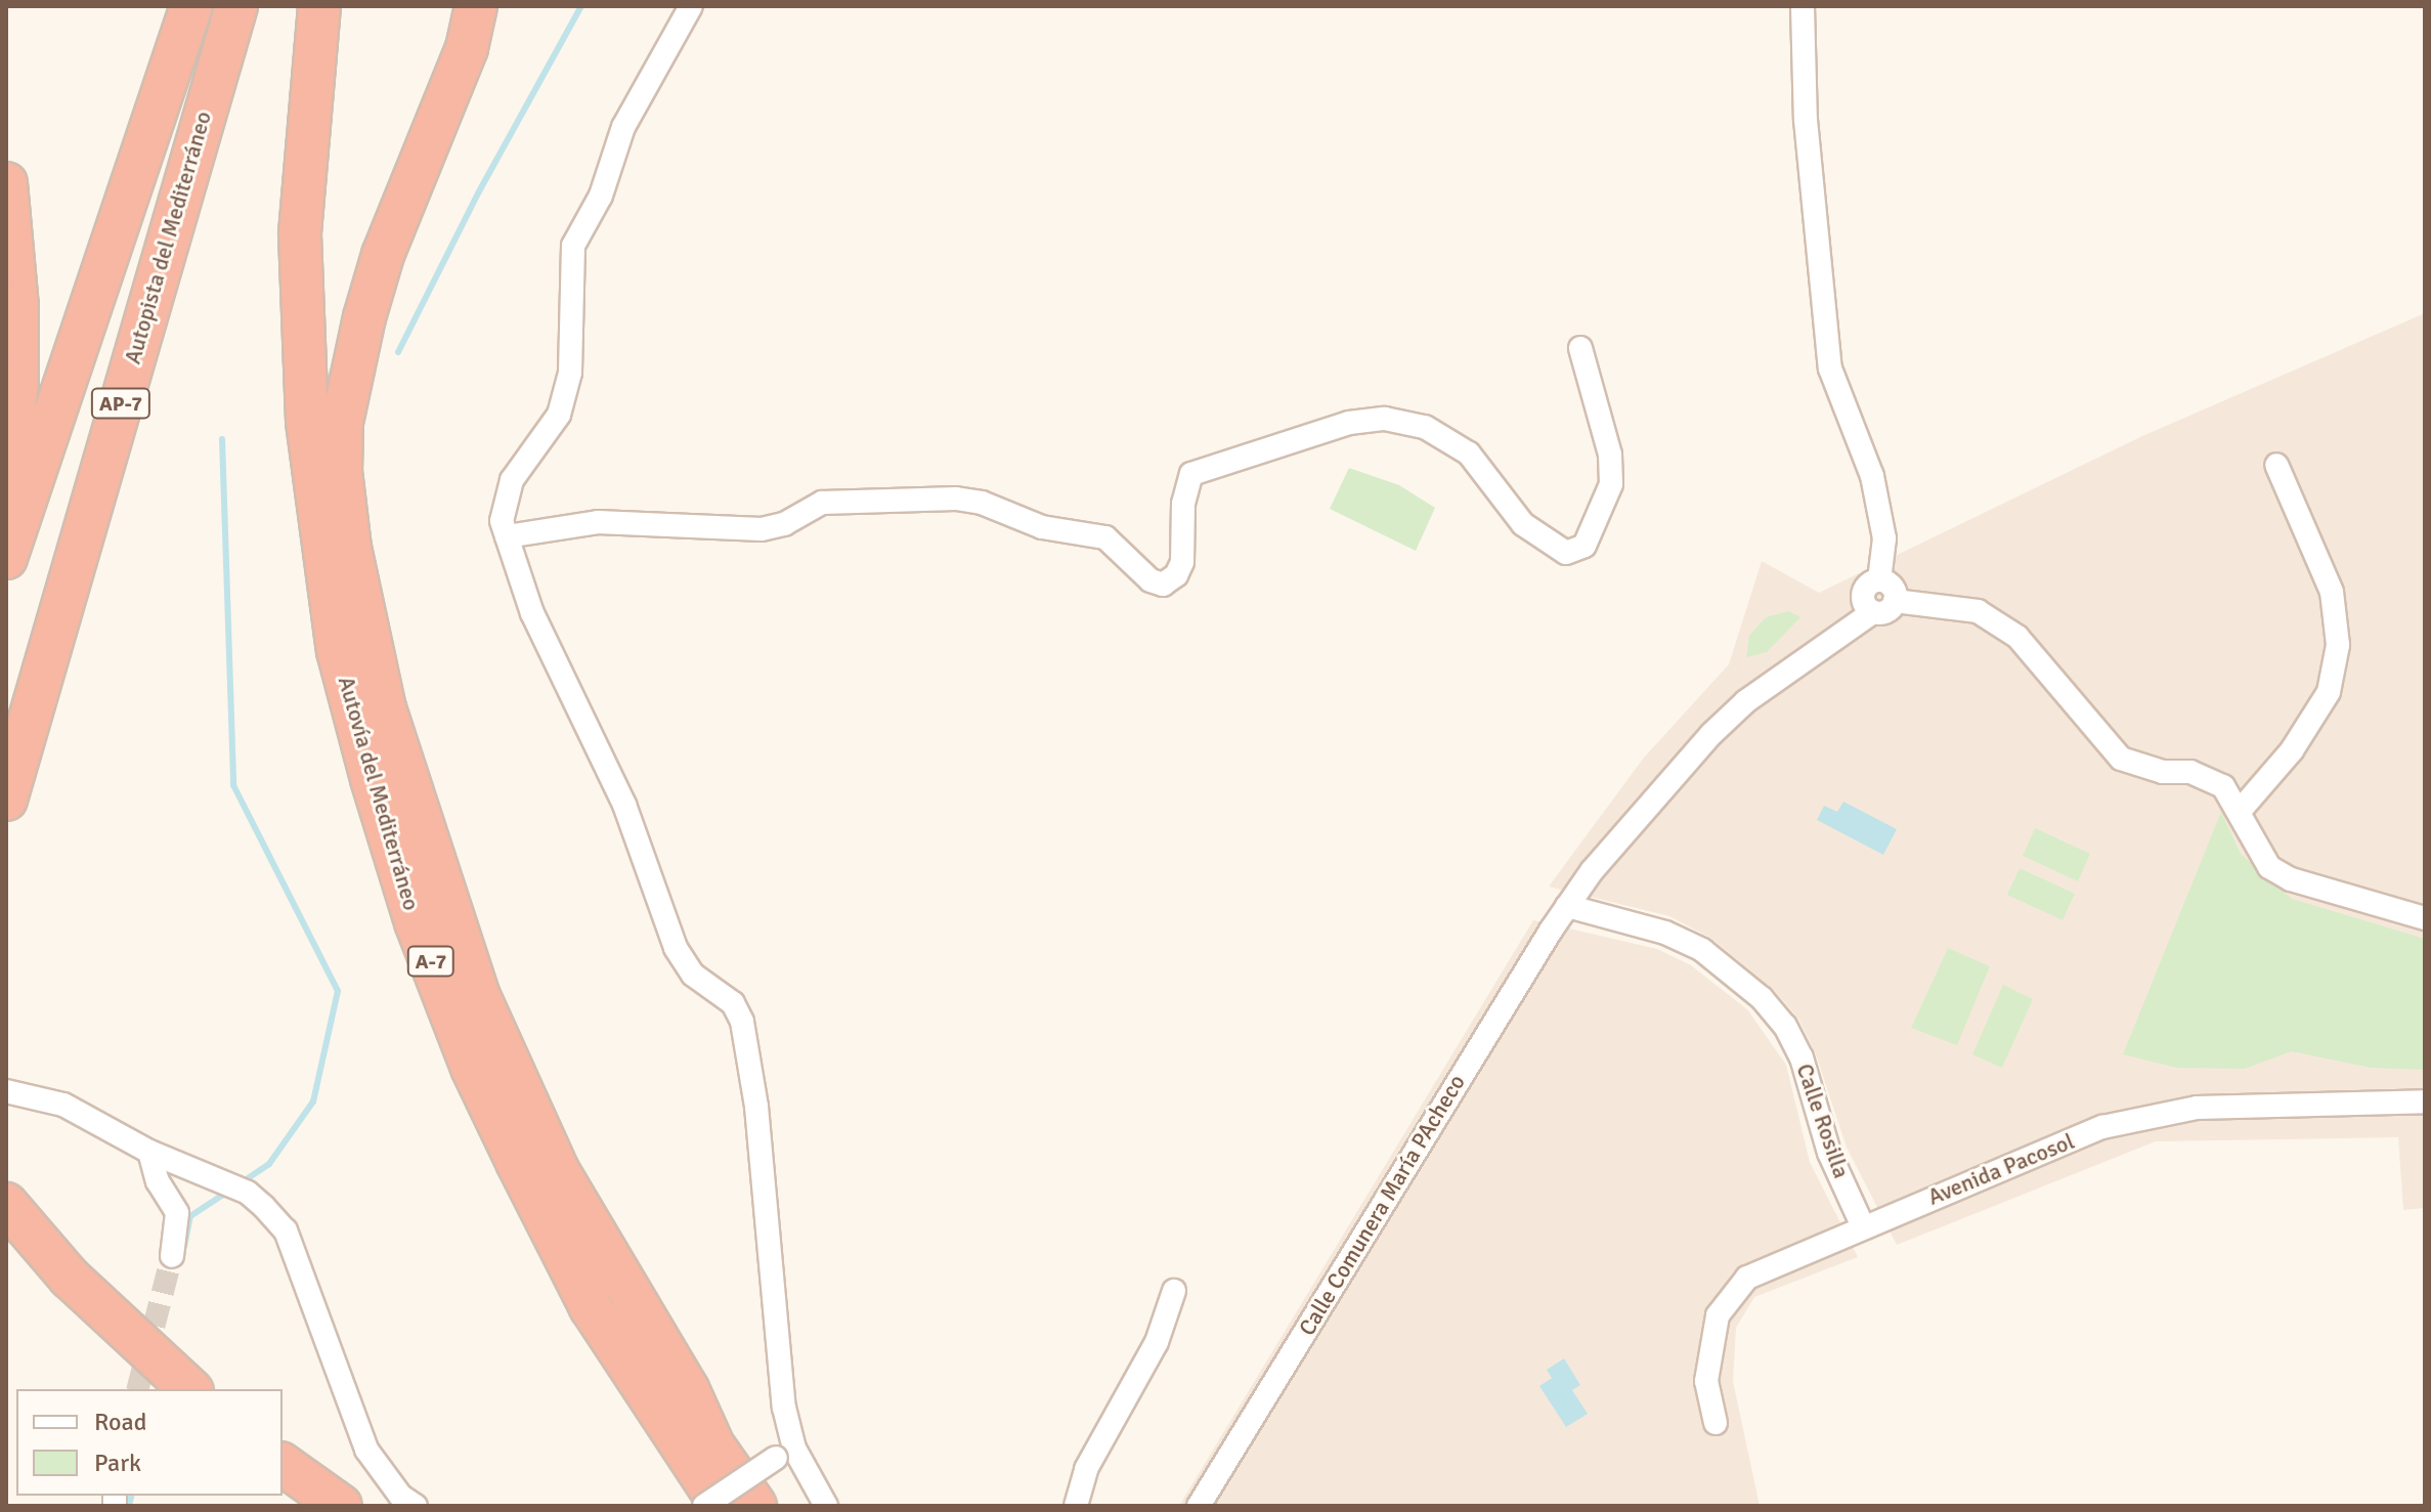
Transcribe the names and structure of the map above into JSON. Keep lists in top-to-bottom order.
{
  "streets": {
    "highway": [
      "Autopista del Mediterráneo",
      "AP-7",
      "Autovía del Mediterráneo",
      "A-7"
    ],
    "street": ["Calle Rosilla", "Avenida Pacosol", "Calle Comunera María PAcheco"]
  },
  "crossings": [
    ["Calle Rosilla", "Avenida Pacosol"],
    ["Calle Rosilla", "Calle Comunera María PAcheco"]
  ],
  "legend": ["Road", "Park"]
}
